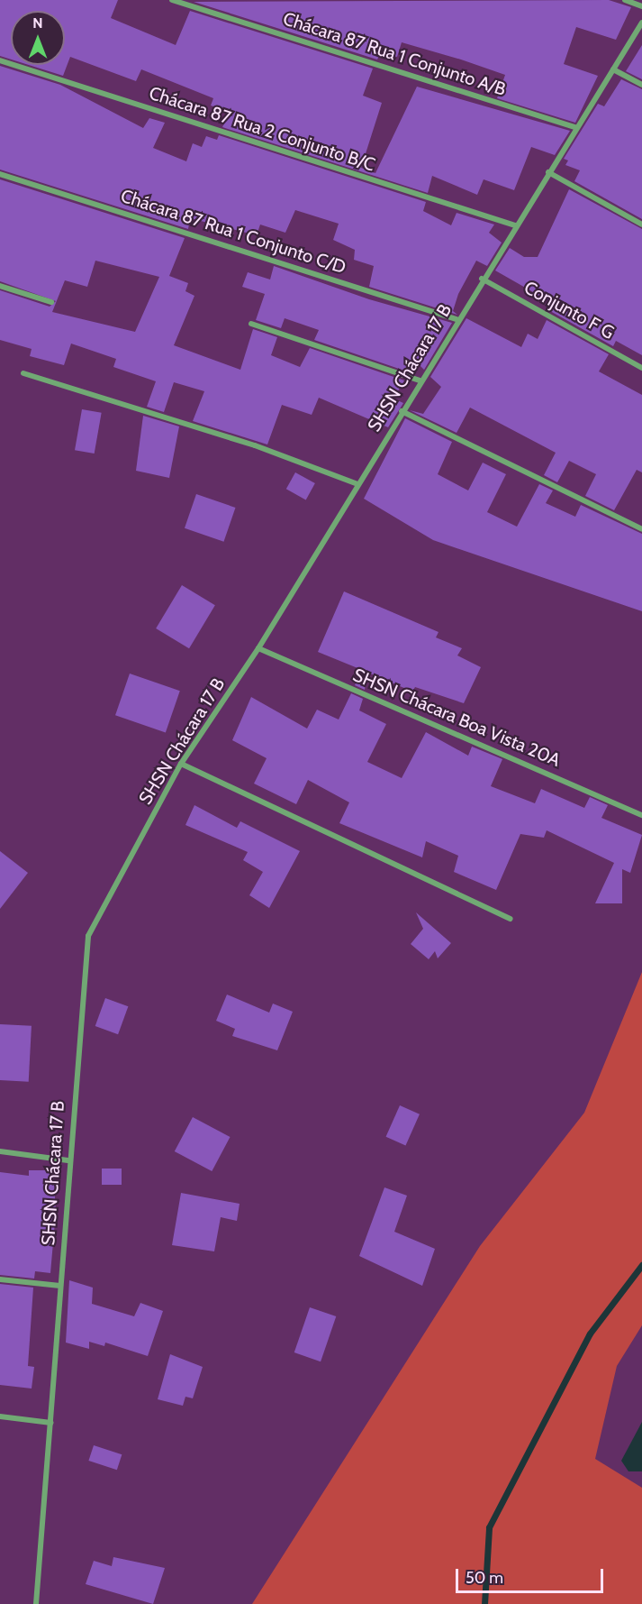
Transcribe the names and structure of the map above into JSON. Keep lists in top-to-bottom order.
{
  "streets": {
    "street": [
      "Chácara 87 Rua 1 Conjunto A/B",
      "Chácara 87 Rua 2 Conjunto B/C",
      "Chácara 87 Rua 1 Conjunto C/D",
      "Conjunto F G",
      "SHSN Chácara 17 B",
      "SHSN Chácara Boa Vista 20A"
    ]
  },
  "crossings": [
    ["Chácara 87 Rua 1 Conjunto A/B", "SHSN Chácara 17 B"],
    ["Chácara 87 Rua 2 Conjunto B/C", "SHSN Chácara 17 B"],
    ["Chácara 87 Rua 1 Conjunto C/D", "SHSN Chácara 17 B"],
    ["Conjunto F G", "SHSN Chácara 17 B"],
    ["SHSN Chácara 17 B", "SHSN Chácara Boa Vista 20A"]
  ],
  "scale_bar": "50 m",
  "north": "top"
}
